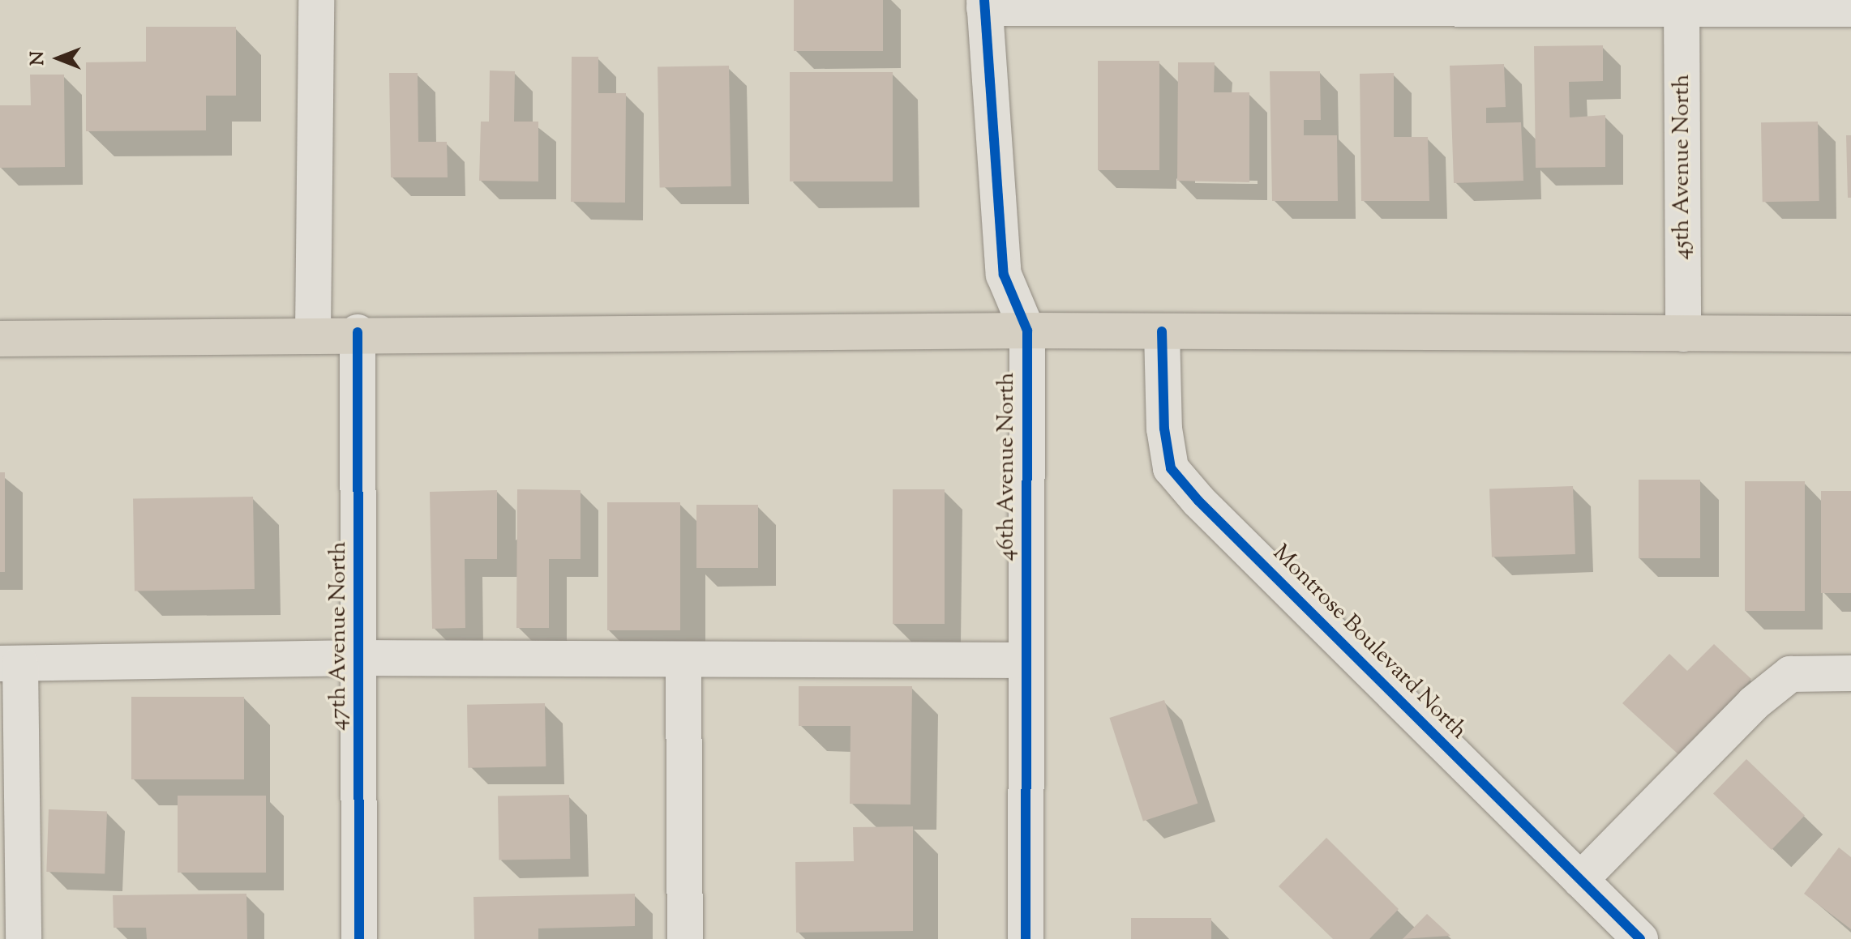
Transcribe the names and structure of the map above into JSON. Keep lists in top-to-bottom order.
{
  "streets": {
    "street": [
      "45th Avenue North",
      "46th Avenue North",
      "47th Avenue North",
      "Montrose Boulevard North"
    ]
  },
  "north": "left"
}
